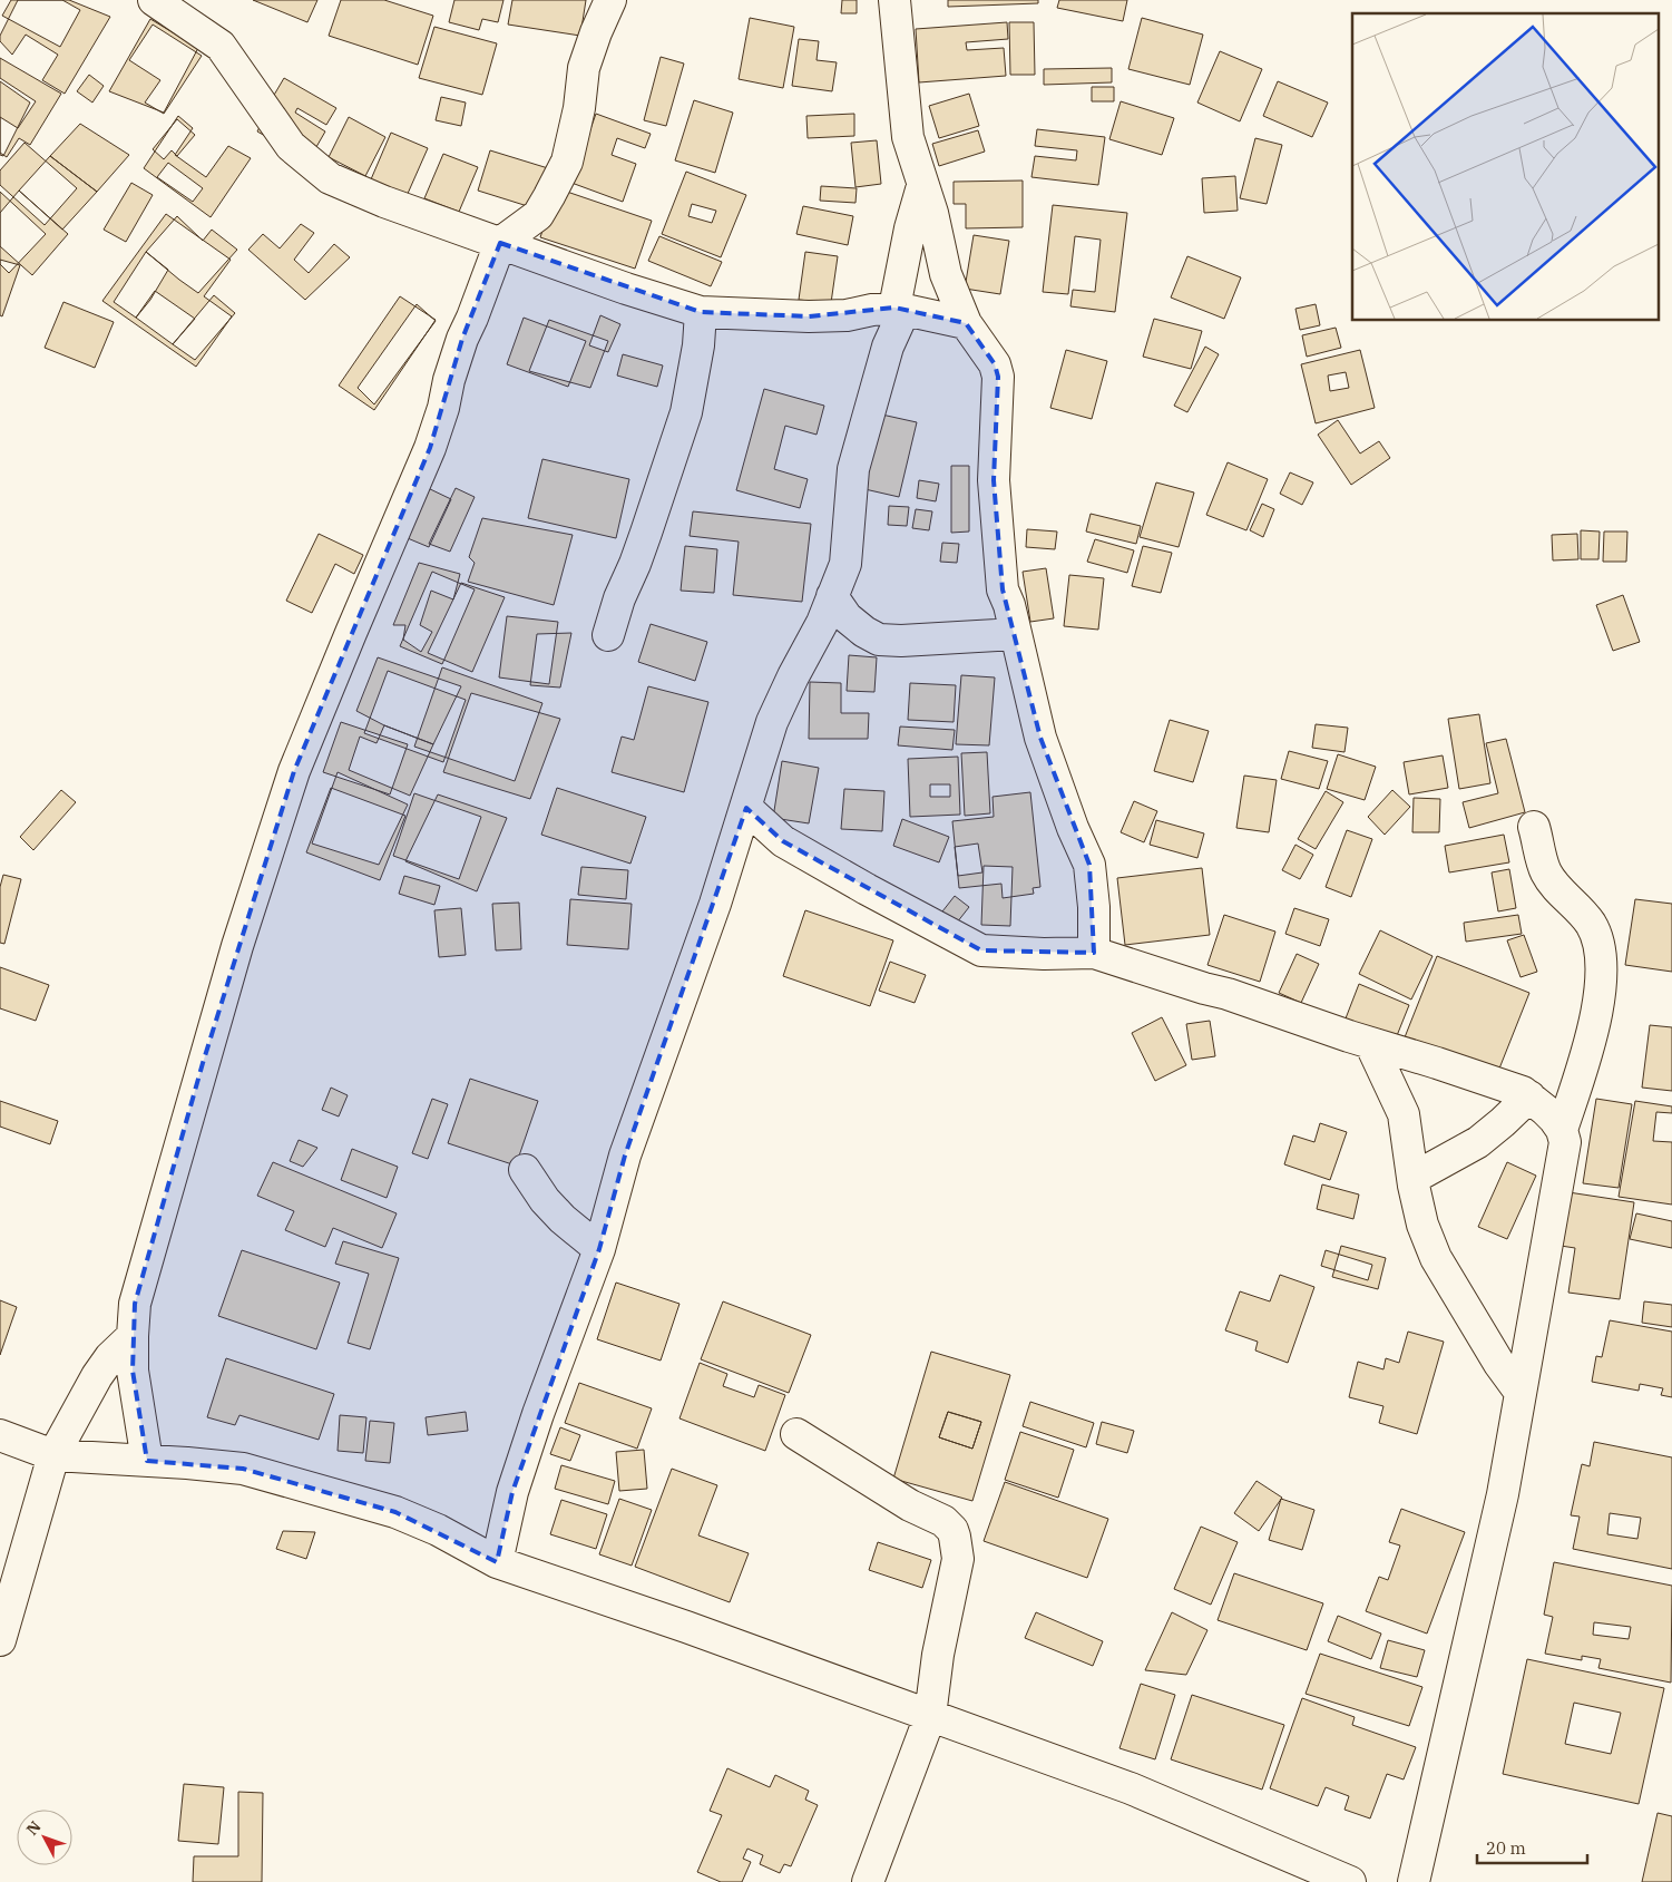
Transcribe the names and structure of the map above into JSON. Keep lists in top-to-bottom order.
{
  "scale_bar": "20 m",
  "north": "top left"
}
